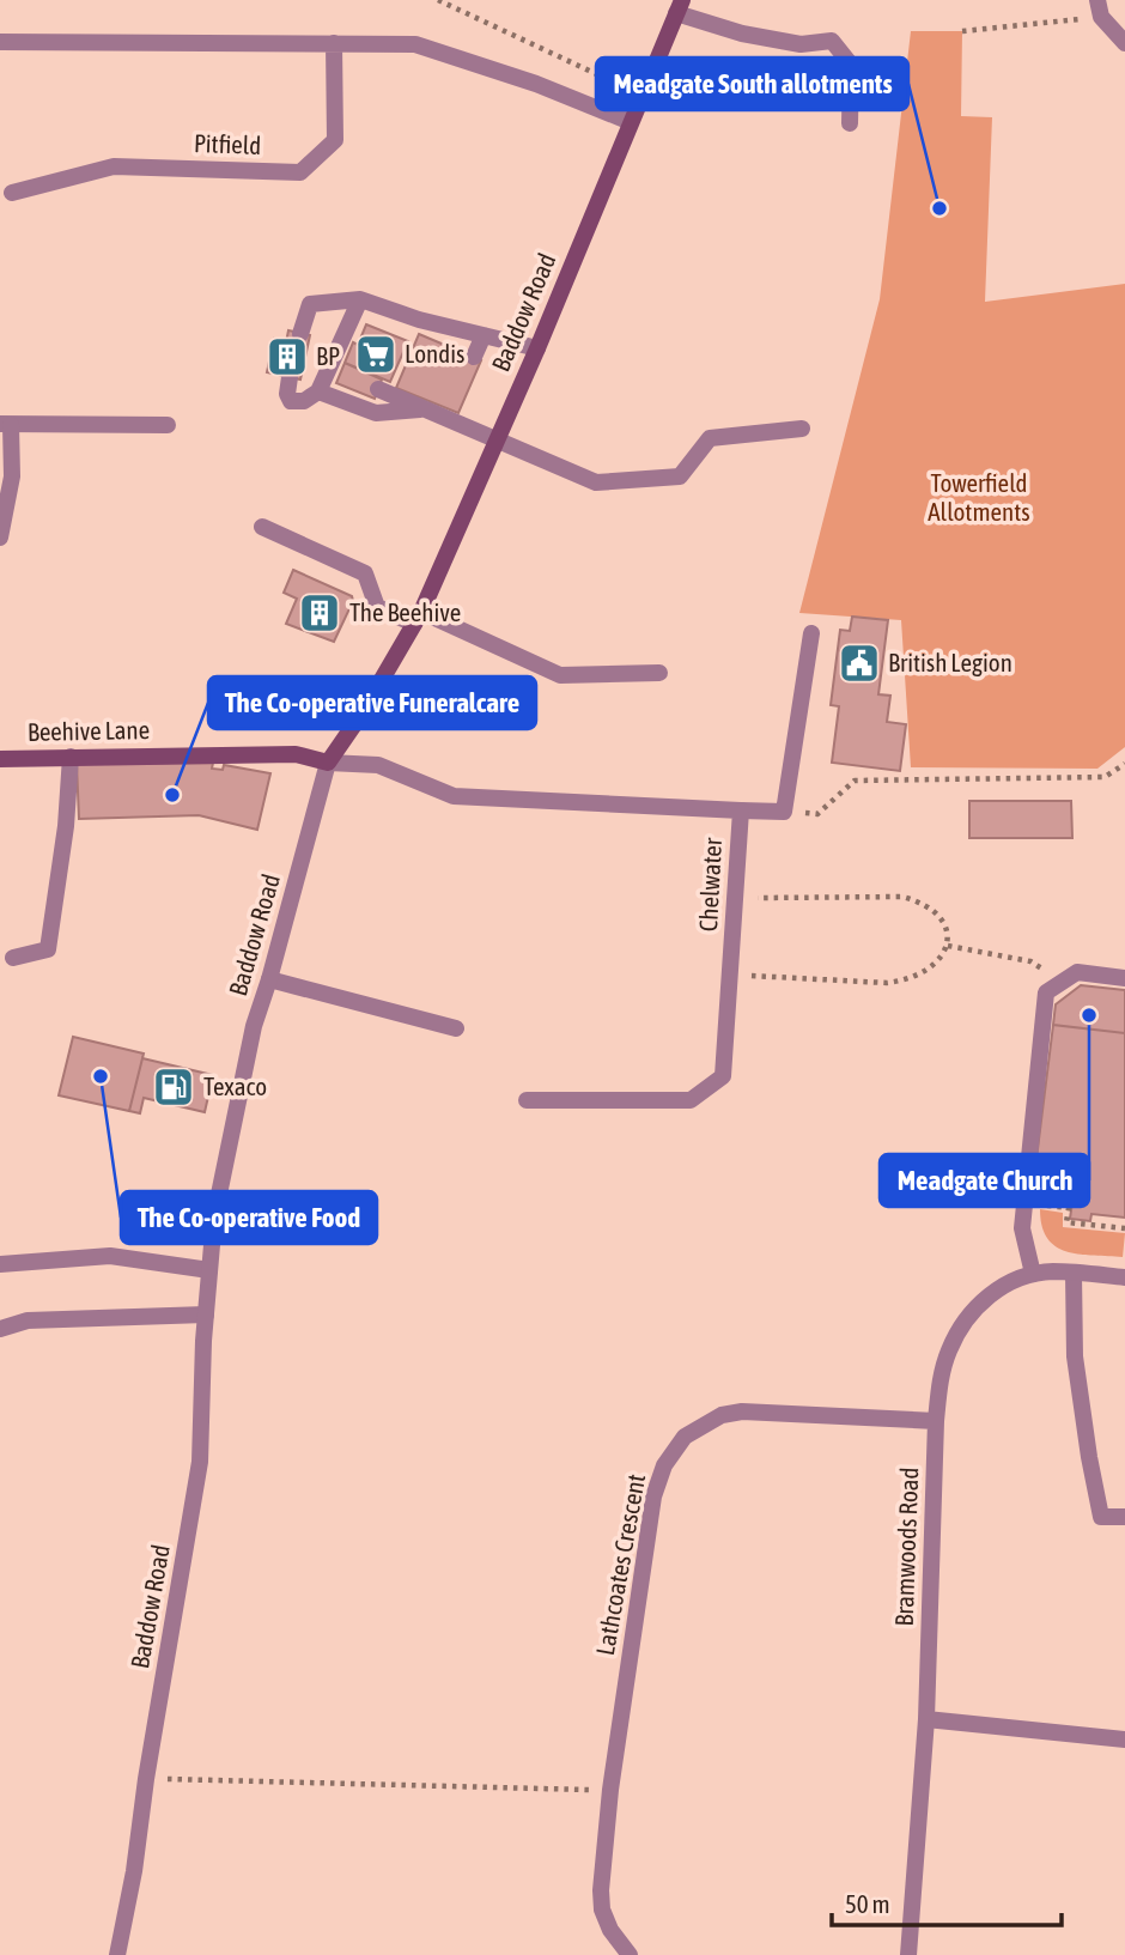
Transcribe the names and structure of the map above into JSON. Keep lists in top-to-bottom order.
{
  "streets": {
    "main road": ["Baddow Road", "Beehive Lane"],
    "street": [
      "Pitfield",
      "Chelwater",
      "Bramwoods Road",
      "Lathcoates Crescent"
    ]
  },
  "crossings": [
    ["Baddow Road", "Beehive Lane"],
    ["Baddow Road", "Chelwater"],
    ["Beehive Lane", "Chelwater"],
    ["Bramwoods Road", "Lathcoates Crescent"]
  ],
  "parks": ["Towerfield Allotments"],
  "places": {
    "other": [
      "Meadgate South allotments",
      "The Co-operative Funeralcare",
      "Meadgate Church",
      "The Co-operative Food"
    ],
    "supermarket": ["Londis"],
    "building": ["BP", "The Beehive"],
    "public building": ["British Legion"],
    "fuel station": ["Texaco"]
  },
  "scale_bar": "50 m"
}
